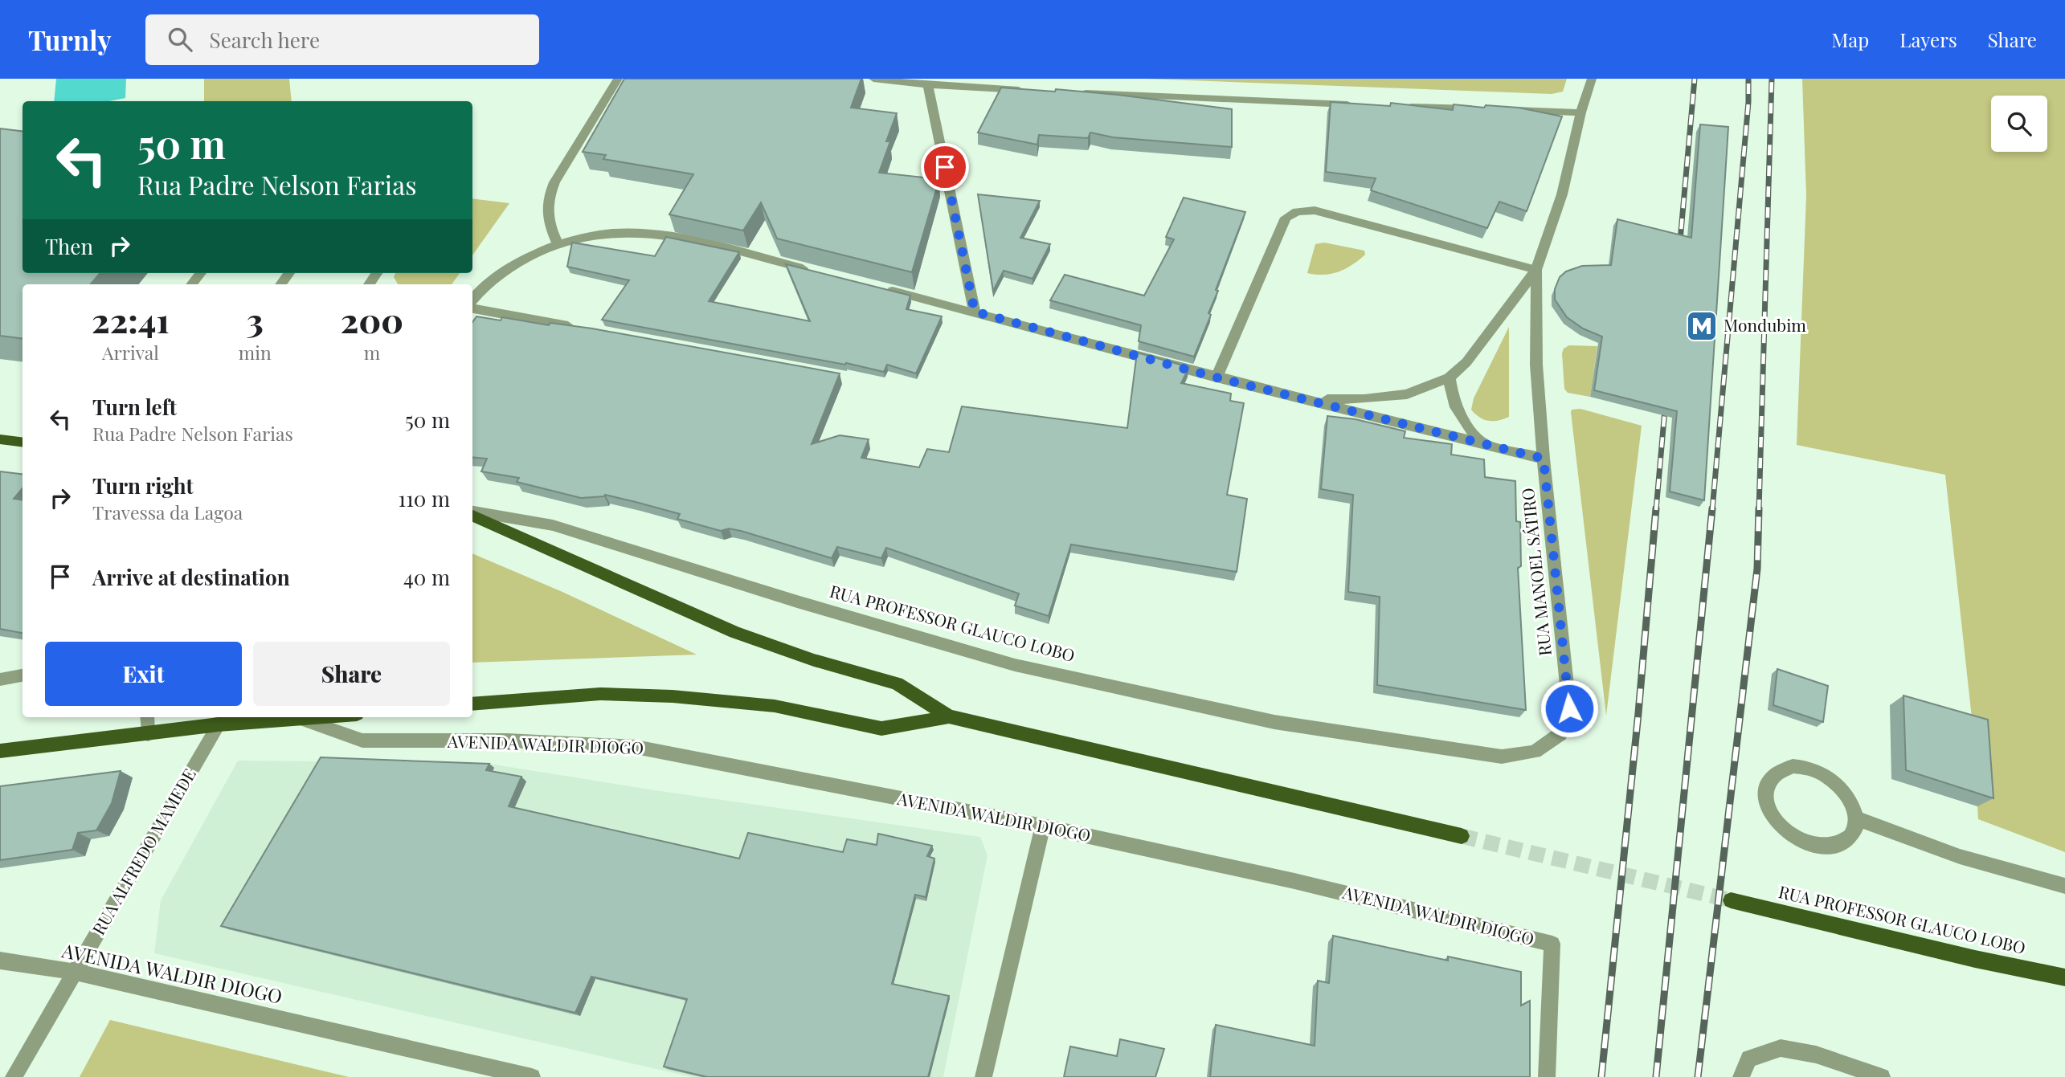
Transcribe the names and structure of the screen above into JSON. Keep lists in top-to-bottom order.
{
  "streets": {
    "main road": ["RUA PROFESSOR GLAUCO LOBO"],
    "street": ["RUA MANOEL SÁTIRO", "AVENIDA WALDIR DIOGO", "RUA ALFREDO MAMEDE"]
  },
  "crossings": [
    ["RUA MANOEL SÁTIRO", "RUA PROFESSOR GLAUCO LOBO"],
    ["AVENIDA WALDIR DIOGO", "RUA ALFREDO MAMEDE"]
  ],
  "places": {
    "metro station": ["Mondubim"]
  },
  "page": {
    "header": "Turnly",
    "search": "Search here",
    "nav": ["Map", "Layers", "Share"],
    "turn": ["50 m", "Rua Padre Nelson Farias"],
    "then": "Then",
    "eta": [
      "22:41",
      "Arrival",
      "3",
      "min",
      "200",
      "m"
    ],
    "list": [
      {
        "name": "Turn left",
        "note": "Rua Padre Nelson Farias",
        "value": "50 m"
      },
      {
        "name": "Turn right",
        "note": "Travessa da Lagoa",
        "value": "110 m"
      },
      {
        "name": "Arrive at destination",
        "value": "40 m"
      }
    ],
    "buttons": ["Exit", "Share"]
  }
}
